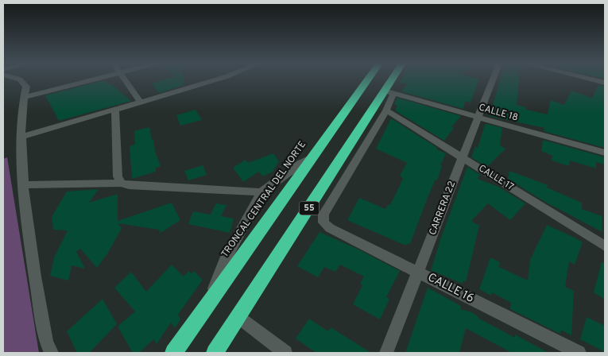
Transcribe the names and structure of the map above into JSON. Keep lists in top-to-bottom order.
{
  "streets": {
    "highway": ["TRONCAL CENTRAL DEL NORTE", "55"],
    "street": [
      "CALLE 18",
      "CALLE 17",
      "CARRERA 22",
      "CALLE 16"
    ]
  },
  "crossings": [
    ["CALLE 18", "55"],
    ["CALLE 18", "CARRERA 22"],
    ["CALLE 17", "CARRERA 22"],
    ["CALLE 17", "CALLE 16"],
    ["CARRERA 22", "CALLE 16"]
  ]
}
